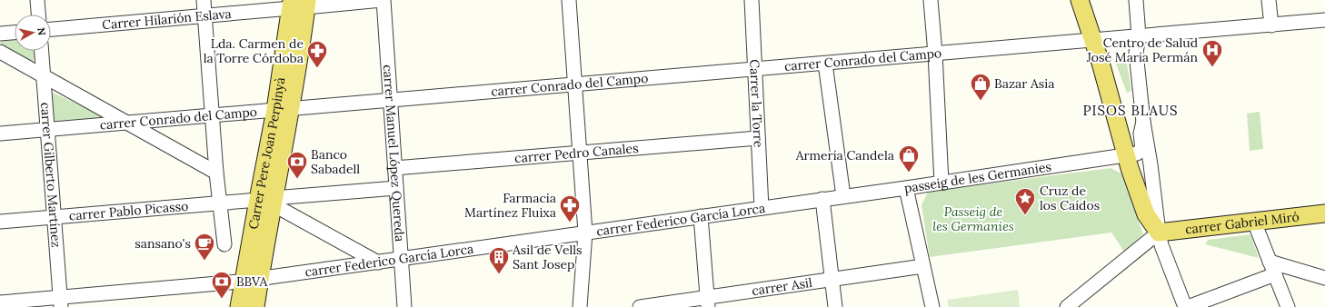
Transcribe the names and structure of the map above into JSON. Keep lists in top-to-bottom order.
{
  "streets": {
    "main road": ["Carrer Pere Joan Perpinyà", "carrer Gabriel Miró"],
    "street": [
      "Carrer Hilarión Eslava",
      "carrer Conrado del Campo",
      "Carrer la Torre",
      "carrer Manuel López Quereda",
      "carrer Pedro Canales",
      "carrer Gilberto Martínez",
      "passeig de les Germanies",
      "carrer Pablo Picasso",
      "carrer Federico García Lorca",
      "carrer Asil"
    ]
  },
  "crossings": [
    ["Carrer Hilarión Eslava", "Carrer Pere Joan Perpinyà"],
    ["Carrer Hilarión Eslava", "carrer Manuel López Quereda"],
    ["carrer Conrado del Campo", "Carrer la Torre"],
    ["carrer Conrado del Campo", "Carrer Pere Joan Perpinyà"],
    ["carrer Conrado del Campo", "carrer Manuel López Quereda"],
    ["carrer Conrado del Campo", "carrer Gilberto Martínez"],
    ["Carrer la Torre", "carrer Pedro Canales"],
    ["Carrer la Torre", "carrer Federico García Lorca"],
    ["Carrer Pere Joan Perpinyà", "carrer Pablo Picasso"],
    ["Carrer Pere Joan Perpinyà", "carrer Federico García Lorca"],
    ["carrer Manuel López Quereda", "carrer Pedro Canales"],
    ["carrer Manuel López Quereda", "carrer Pablo Picasso"],
    ["carrer Manuel López Quereda", "carrer Federico García Lorca"],
    ["carrer Gilberto Martínez", "carrer Pablo Picasso"],
    ["carrer Gilberto Martínez", "carrer Federico García Lorca"],
    ["passeig de les Germanies", "carrer Federico García Lorca"],
    ["passeig de les Germanies", "carrer Asil"]
  ],
  "districts": ["PISOS BLAUS"],
  "parks": ["Passeig de les Germanies"],
  "places": {
    "hospital": ["Centro de Salud José María Permán"],
    "pharmacy": ["Lda. Carmen de la Torre Córdoba", "Farmacia Martínez Fluixa"],
    "shop": ["Bazar Asia", "Armería Candela"],
    "bank": ["Banco Sabadell", "BBVA"],
    "place": ["Cruz de los Caídos"],
    "cafe": ["sansano's"],
    "building": ["Asil de Vells Sant Josep"]
  },
  "north": "right"
}
